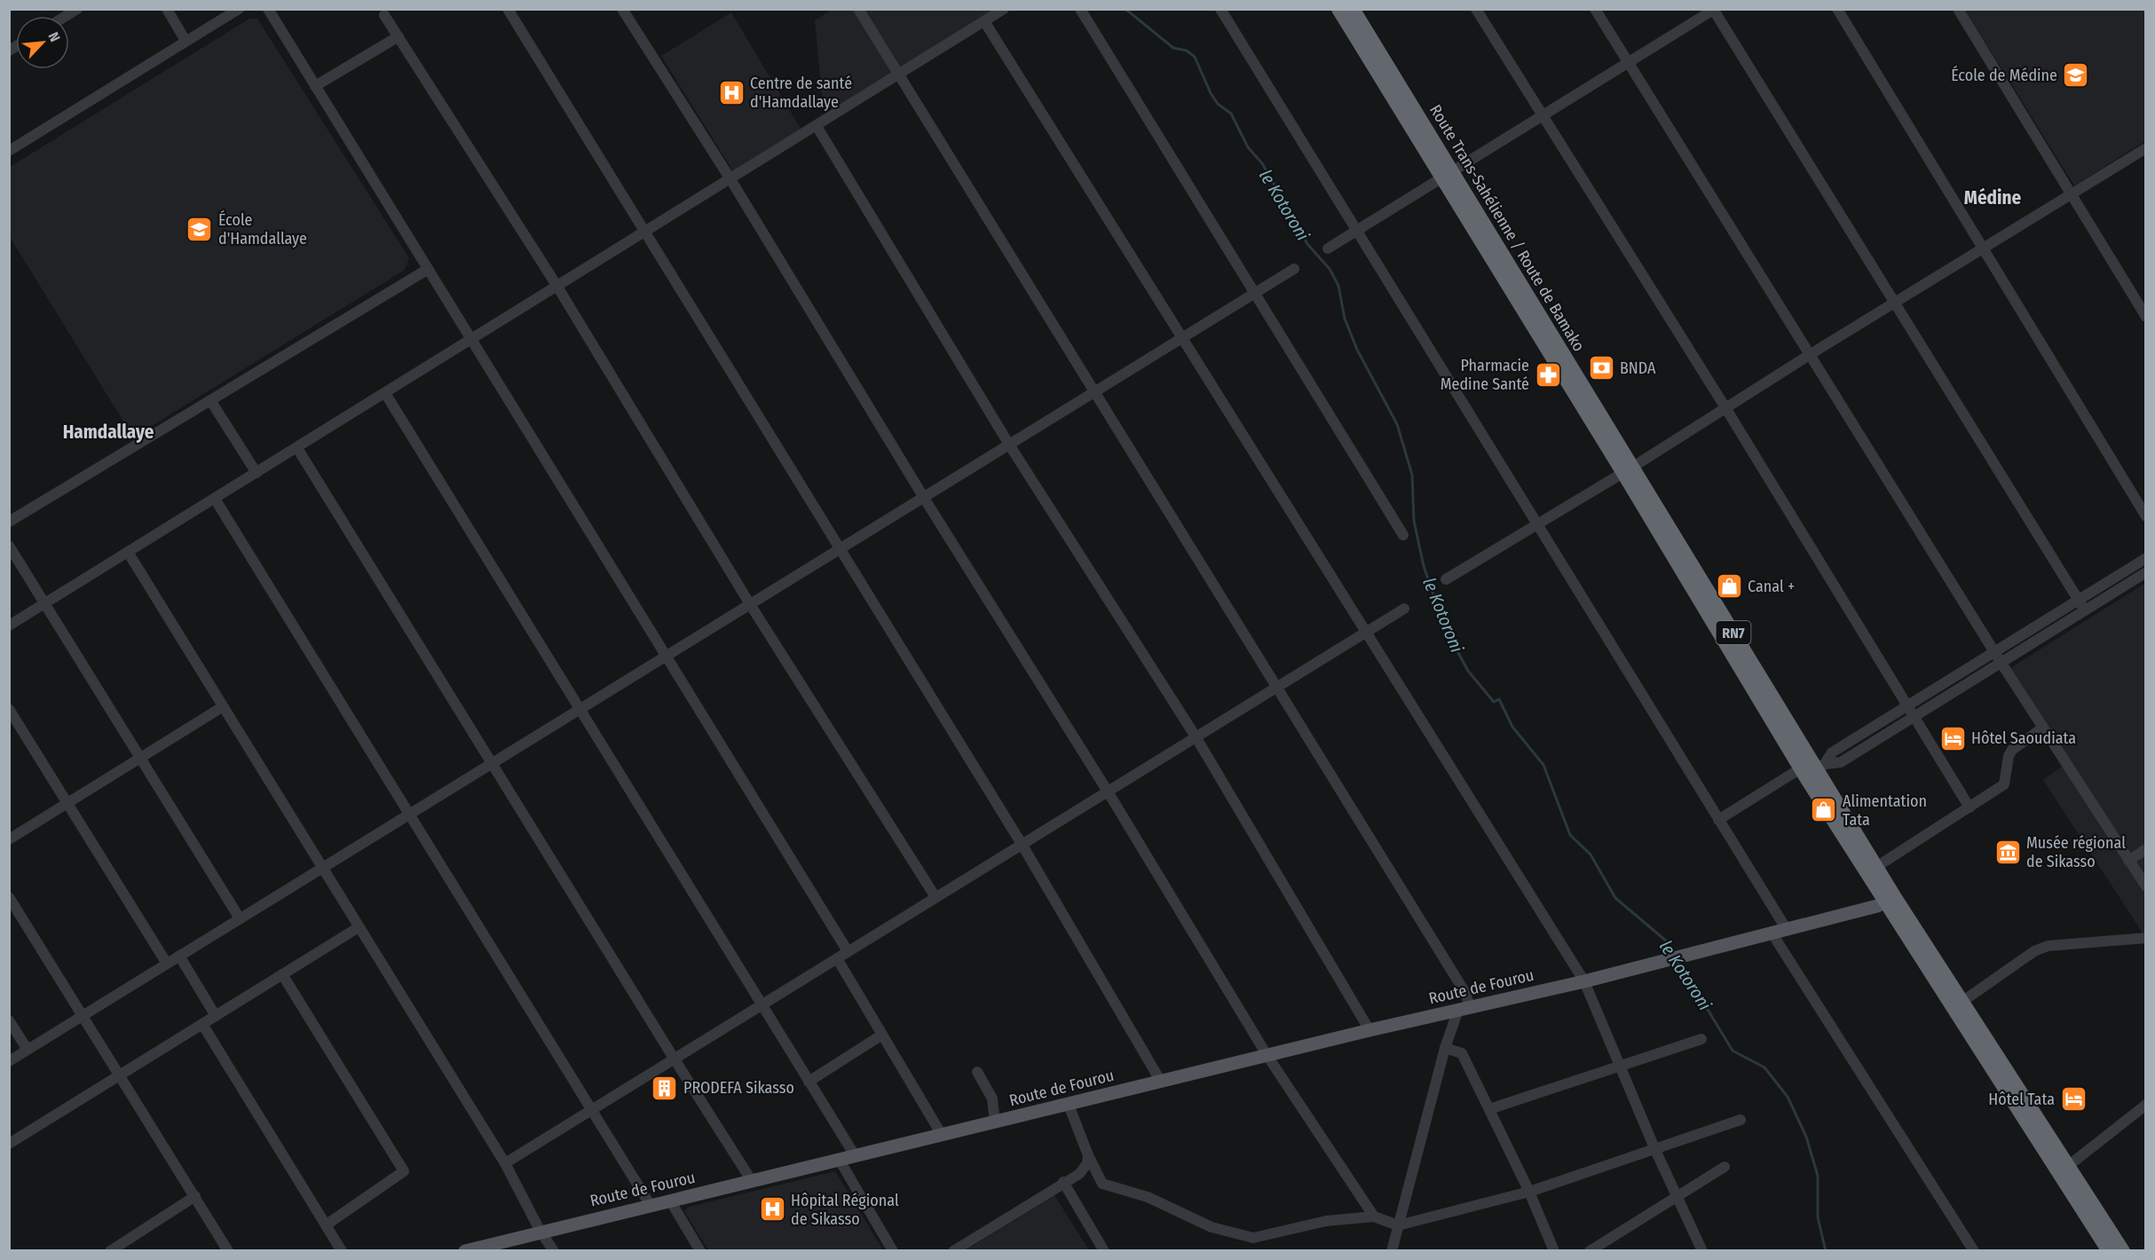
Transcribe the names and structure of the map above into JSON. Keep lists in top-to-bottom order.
{
  "streets": {
    "highway": ["Route Trans-Sahélienne / Route de Bamako", "RN7"],
    "main road": ["Route de Fourou"]
  },
  "crossings": [
    ["Route Trans-Sahélienne / Route de Bamako", "Route de Fourou"]
  ],
  "districts": ["Médine", "Hamdallaye"],
  "water": ["le Kotoroni"],
  "places": {
    "school or university": ["École de Médine", "École d'Hamdallaye"],
    "hospital": ["Centre de santé d'Hamdallaye", "Hôpital Régional de Sikasso"],
    "bank": ["BNDA"],
    "pharmacy": ["Pharmacie Medine Santé"],
    "shop": ["Canal +", "Alimentation Tata"],
    "hotel": ["Hôtel Saoudiata", "Hôtel Tata"],
    "museum": ["Musée régional de Sikasso"],
    "building": ["PRODEFA Sikasso"]
  },
  "north": "top right"
}
